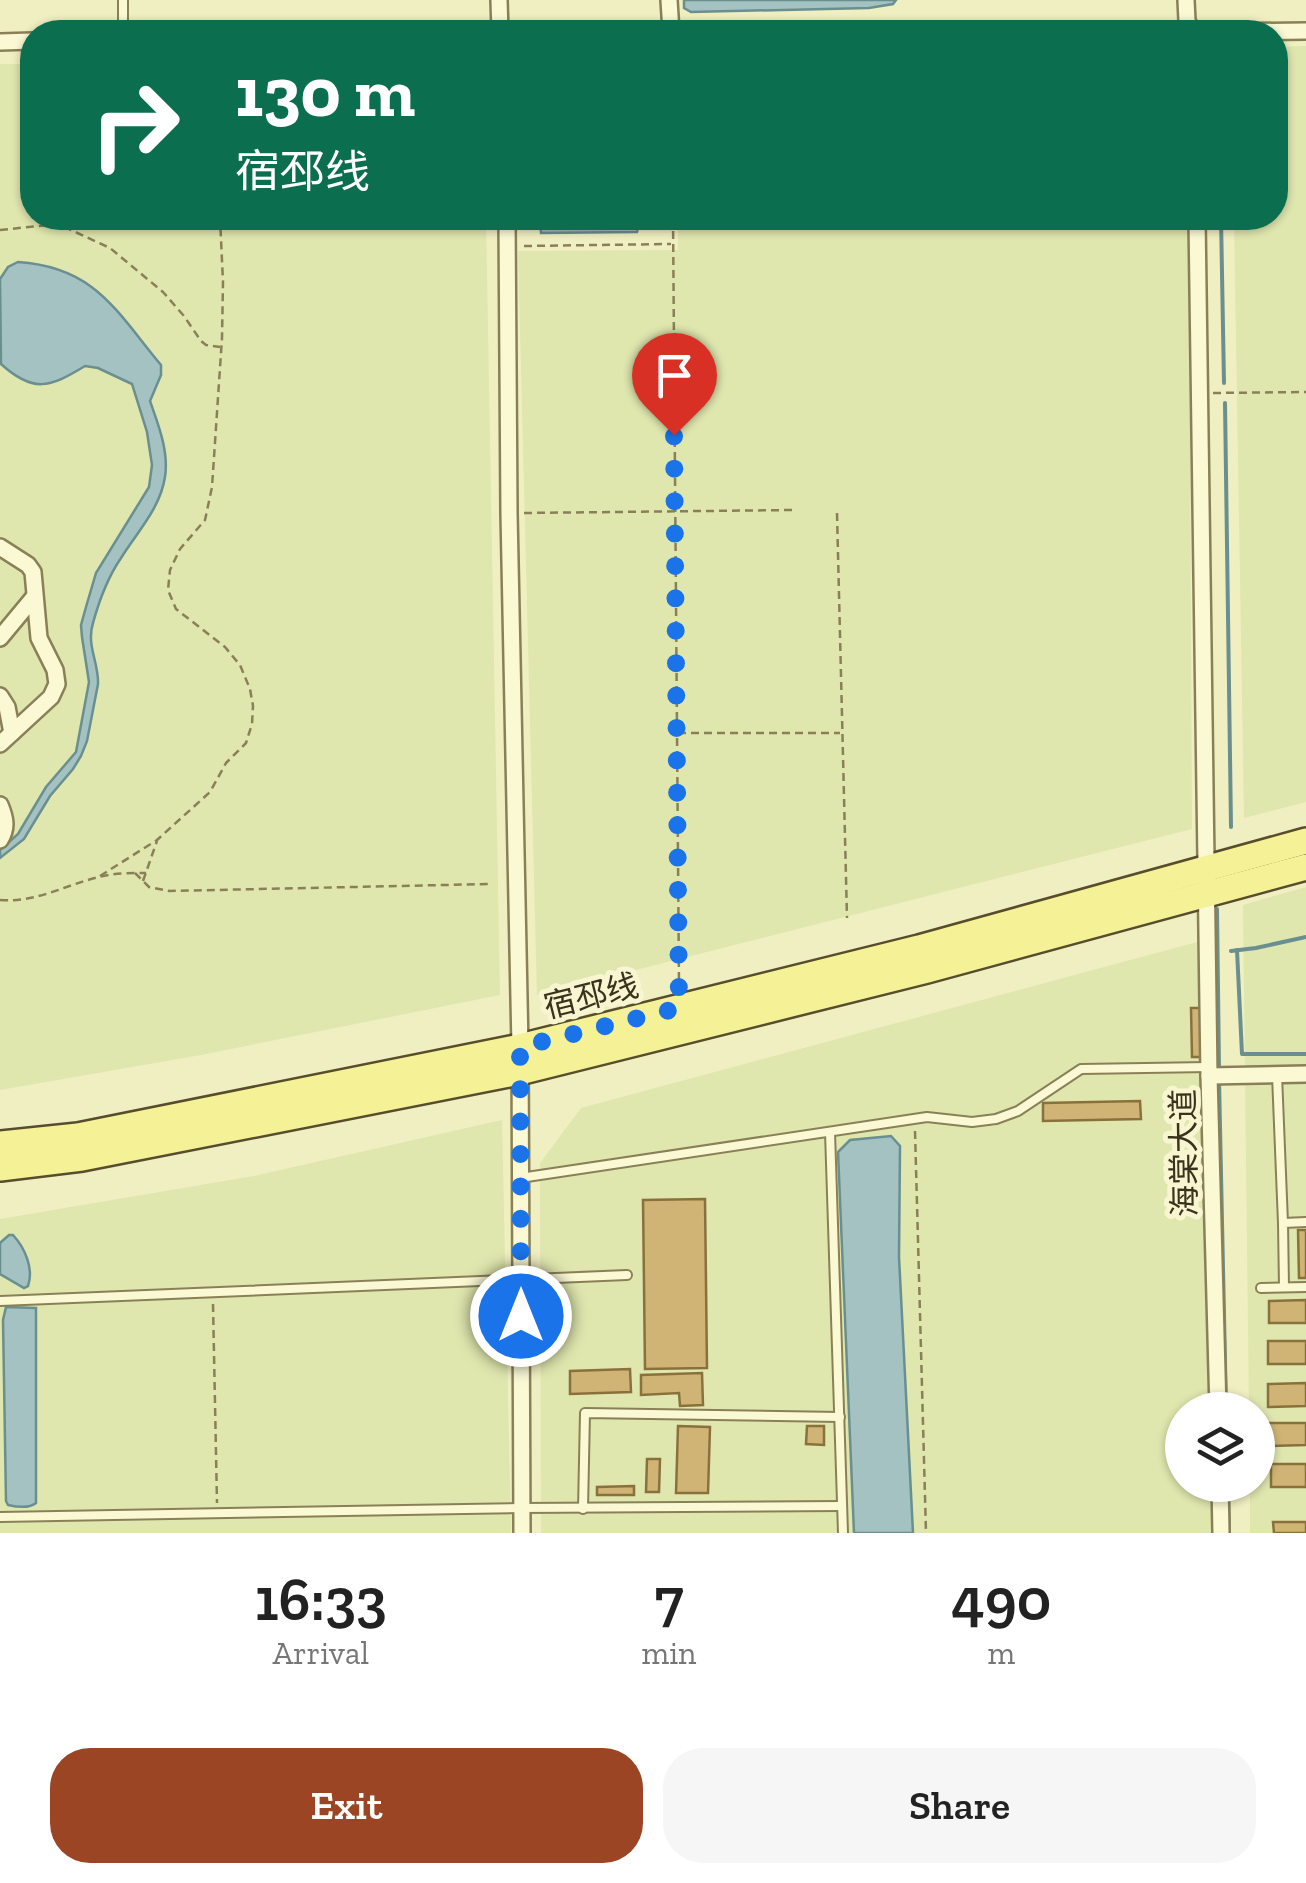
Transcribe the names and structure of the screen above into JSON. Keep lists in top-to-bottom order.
{
  "streets": {
    "main road": ["宿邳线"],
    "street": ["海棠大道"]
  },
  "crossings": [
    ["宿邳线", "海棠大道"]
  ],
  "page": {
    "turn": ["130 m", "宿邳线"],
    "eta": [
      "16:33",
      "Arrival",
      "7",
      "min",
      "490",
      "m"
    ],
    "buttons": ["Exit", "Share"]
  }
}
